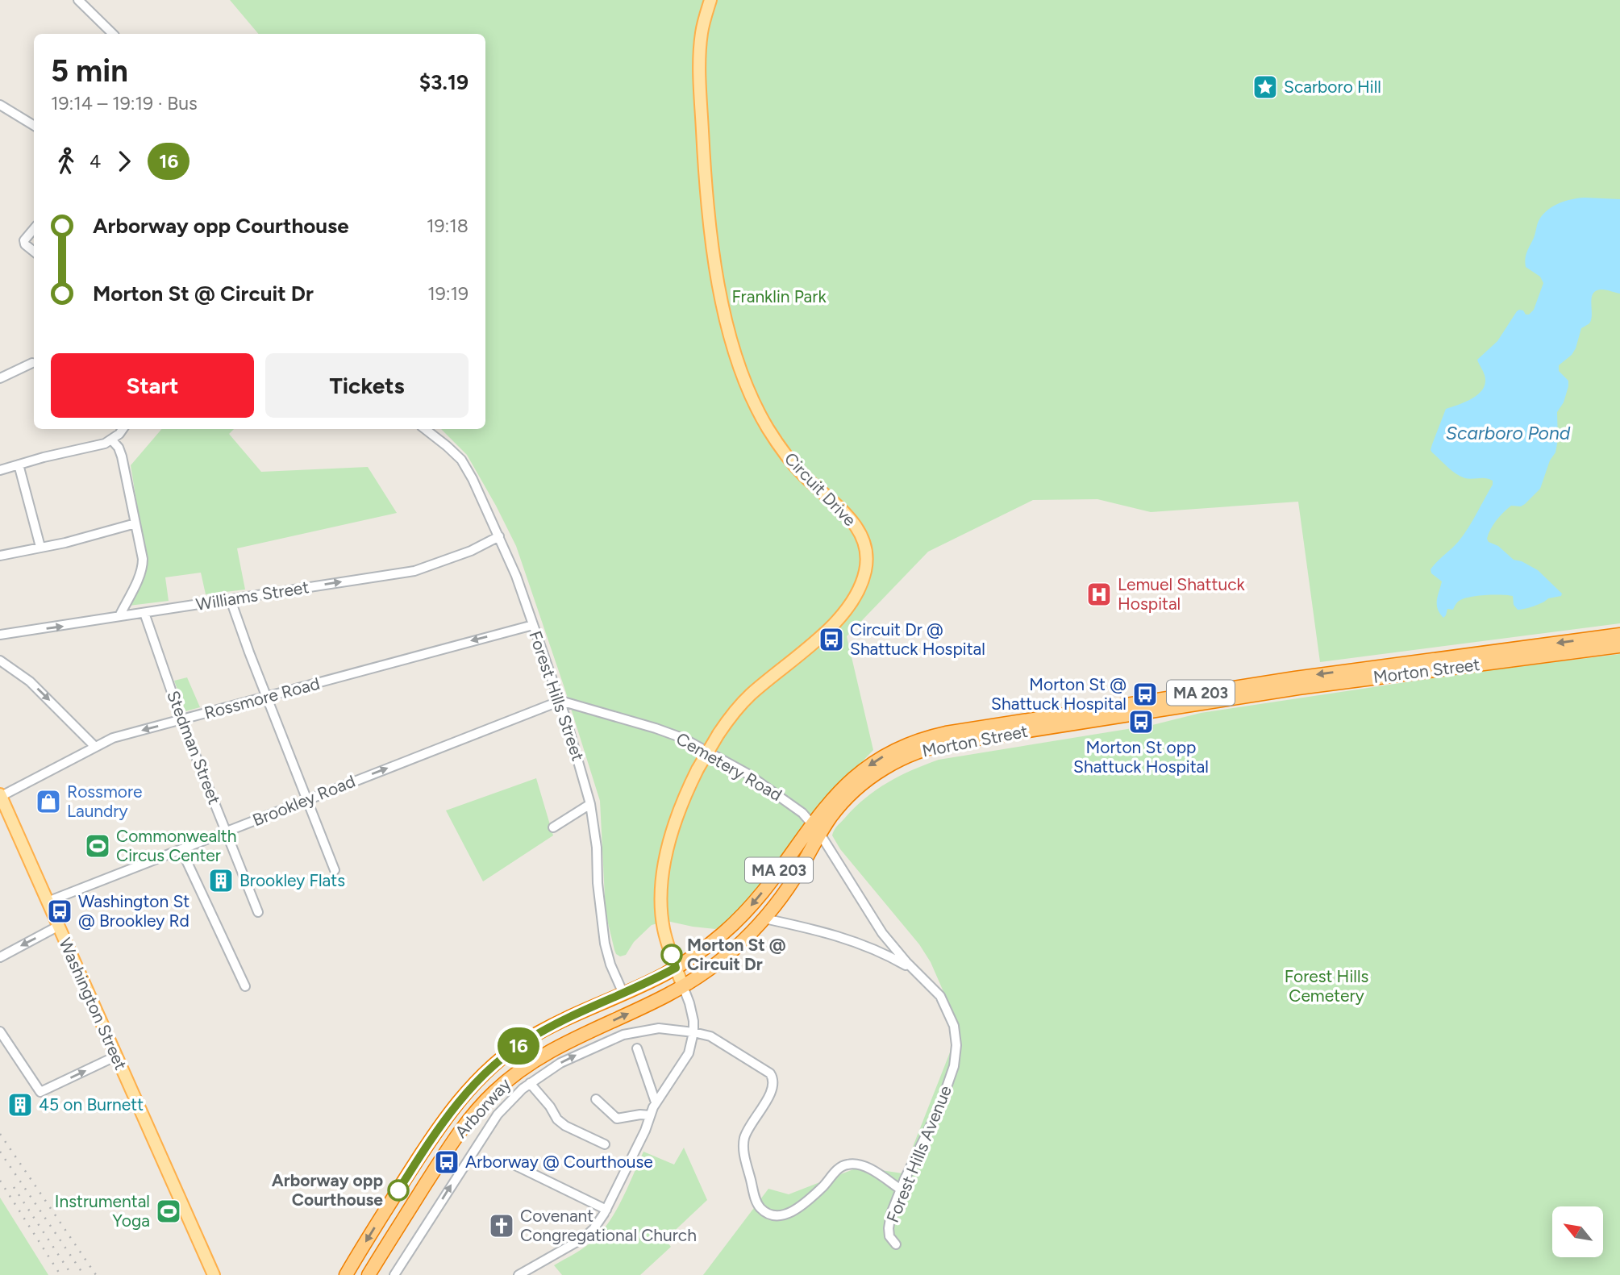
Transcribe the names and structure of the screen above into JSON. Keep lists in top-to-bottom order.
{
  "streets": {
    "highway": ["Morton Street", "MA 203", "Arborway"],
    "main road": ["Circuit Drive", "Washington Street"],
    "street": [
      "Williams Street",
      "Forest Hills Street",
      "Rossmore Road",
      "Stedman Street",
      "Cemetery Road",
      "Brookley Road",
      "Forest Hills Avenue"
    ]
  },
  "crossings": [
    ["Circuit Drive", "Morton Street"],
    ["Circuit Drive", "Arborway"],
    ["Williams Street", "Forest Hills Street"],
    ["Williams Street", "Stedman Street"],
    ["Morton Street", "Cemetery Road"],
    ["Morton Street", "Arborway"],
    ["Morton Street", "Forest Hills Avenue"],
    ["Forest Hills Street", "Rossmore Road"],
    ["Forest Hills Street", "Cemetery Road"],
    ["Forest Hills Street", "Brookley Road"],
    ["Forest Hills Street", "Arborway"],
    ["Rossmore Road", "Stedman Street"],
    ["Rossmore Road", "Washington Street"],
    ["Stedman Street", "Brookley Road"],
    ["Cemetery Road", "Brookley Road"],
    ["Cemetery Road", "Forest Hills Avenue"],
    ["Brookley Road", "Washington Street"],
    ["Arborway", "Forest Hills Avenue"]
  ],
  "one_way": ["Williams Street", "Rossmore Road", "Brookley Road"],
  "water": ["Scarboro Pond"],
  "parks": ["Franklin Park", "Forest Hills Cemetery"],
  "places": {
    "place": ["Scarboro Hill"],
    "hospital": ["Lemuel Shattuck Hospital"],
    "bus stop": [
      "Circuit Dr @ Shattuck Hospital",
      "Morton St @ Shattuck Hospital",
      "Morton St opp Shattuck Hospital",
      "Washington St @ Brookley Rd",
      "Arborway @ Courthouse"
    ],
    "shop": ["Rossmore Laundry"],
    "sports": ["Commonwealth Circus Center", "Instrumental Yoga"],
    "building": ["Brookley Flats", "45 on Burnett"],
    "other": ["Morton St @ Circuit Dr", "Arborway opp Courthouse"],
    "church": ["Covenant Congregational Church"]
  },
  "lines": ["bus line 16"],
  "north": "top left",
  "page": {
    "on_map": "16",
    "heading": ["5 min", "19:14 – 19:19 · Bus", "$3.19"],
    "legs": ["4", "16"],
    "list": [
      {
        "name": "Arborway opp Courthouse",
        "value": "19:18"
      },
      {
        "name": "Morton St @ Circuit Dr",
        "value": "19:19"
      }
    ],
    "buttons": ["Start", "Tickets"]
  }
}
